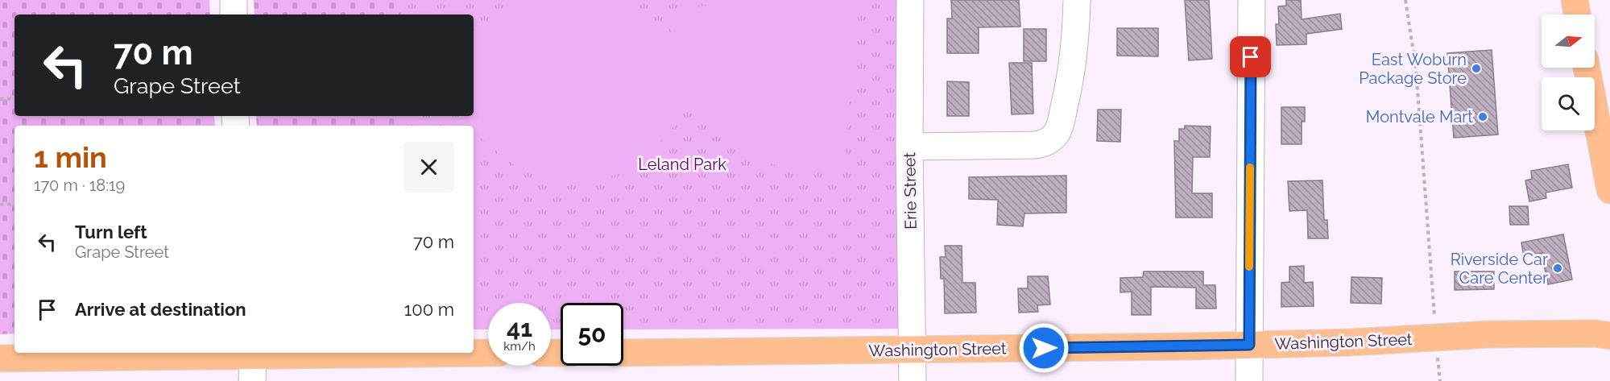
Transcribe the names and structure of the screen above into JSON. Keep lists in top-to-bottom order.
{
  "streets": {
    "main road": ["Washington Street"],
    "street": ["Erie Street"]
  },
  "crossings": [
    ["Erie Street", "Washington Street"]
  ],
  "parks": ["Leland Park"],
  "places": ["East Woburn Package Store", "Montvale Mart", "Riverside Car Care Center"],
  "north": "right",
  "page": {
    "turn": ["70 m", "Grape Street"],
    "heading": ["1 min", "170 m · 18:19"],
    "list": [
      {
        "name": "Turn left",
        "note": "Grape Street",
        "value": "70 m"
      },
      {
        "name": "Arrive at destination",
        "value": "100 m"
      }
    ],
    "speed": "41 km/h",
    "limit": "50"
  }
}
